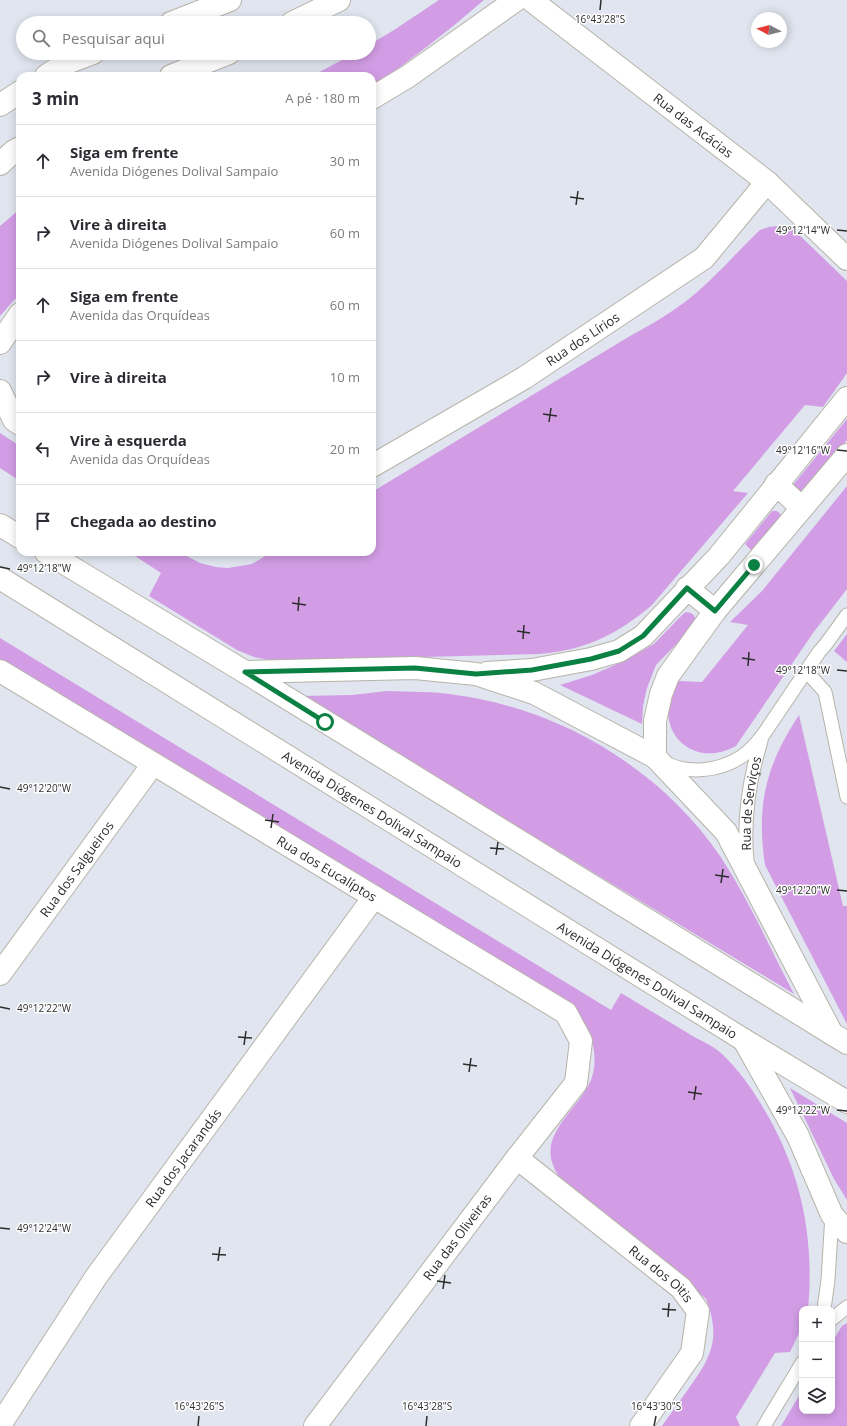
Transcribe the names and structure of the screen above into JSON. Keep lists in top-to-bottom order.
{
  "streets": {
    "street": [
      "Rua das Acácias",
      "Rua dos Lírios",
      "Avenida Diógenes Dolival Sampaio",
      "Rua dos Salgueiros",
      "Rua dos Eucalíptos",
      "Rua dos Jacarandás",
      "Rua das Oliveiras",
      "Rua dos Oitis"
    ],
    "lane": ["Rua de Serviços"]
  },
  "crossings": [
    ["Rua das Acácias", "Rua dos Lírios"],
    ["Rua dos Salgueiros", "Rua dos Eucalíptos"],
    ["Rua dos Eucalíptos", "Rua dos Jacarandás"],
    ["Rua dos Eucalíptos", "Rua das Oliveiras"],
    ["Rua das Oliveiras", "Rua dos Oitis"]
  ],
  "north": "left",
  "page": {
    "search": "Pesquisar aqui",
    "heading": ["3 min", "A pé · 180 m"],
    "list": [
      ["Siga em frente", "Avenida Diógenes Dolival Sampaio", "30 m"],
      ["Vire à direita", "Avenida Diógenes Dolival Sampaio", "60 m"],
      ["Siga em frente", "Avenida das Orquídeas", "60 m"],
      ["Vire à direita", "10 m"],
      ["Vire à esquerda", "Avenida das Orquídeas", "20 m"],
      "Chegada ao destino"
    ],
    "map_buttons": ["+", "−"]
  },
  "coordinates": [
    "16°43'28\"S",
    "49°12'14\"W",
    "49°12'16\"W",
    "49°12'18\"W",
    "49°12'20\"W",
    "49°12'22\"W",
    "49°12'24\"W",
    "16°43'26\"S",
    "16°43'30\"S"
  ]
}
